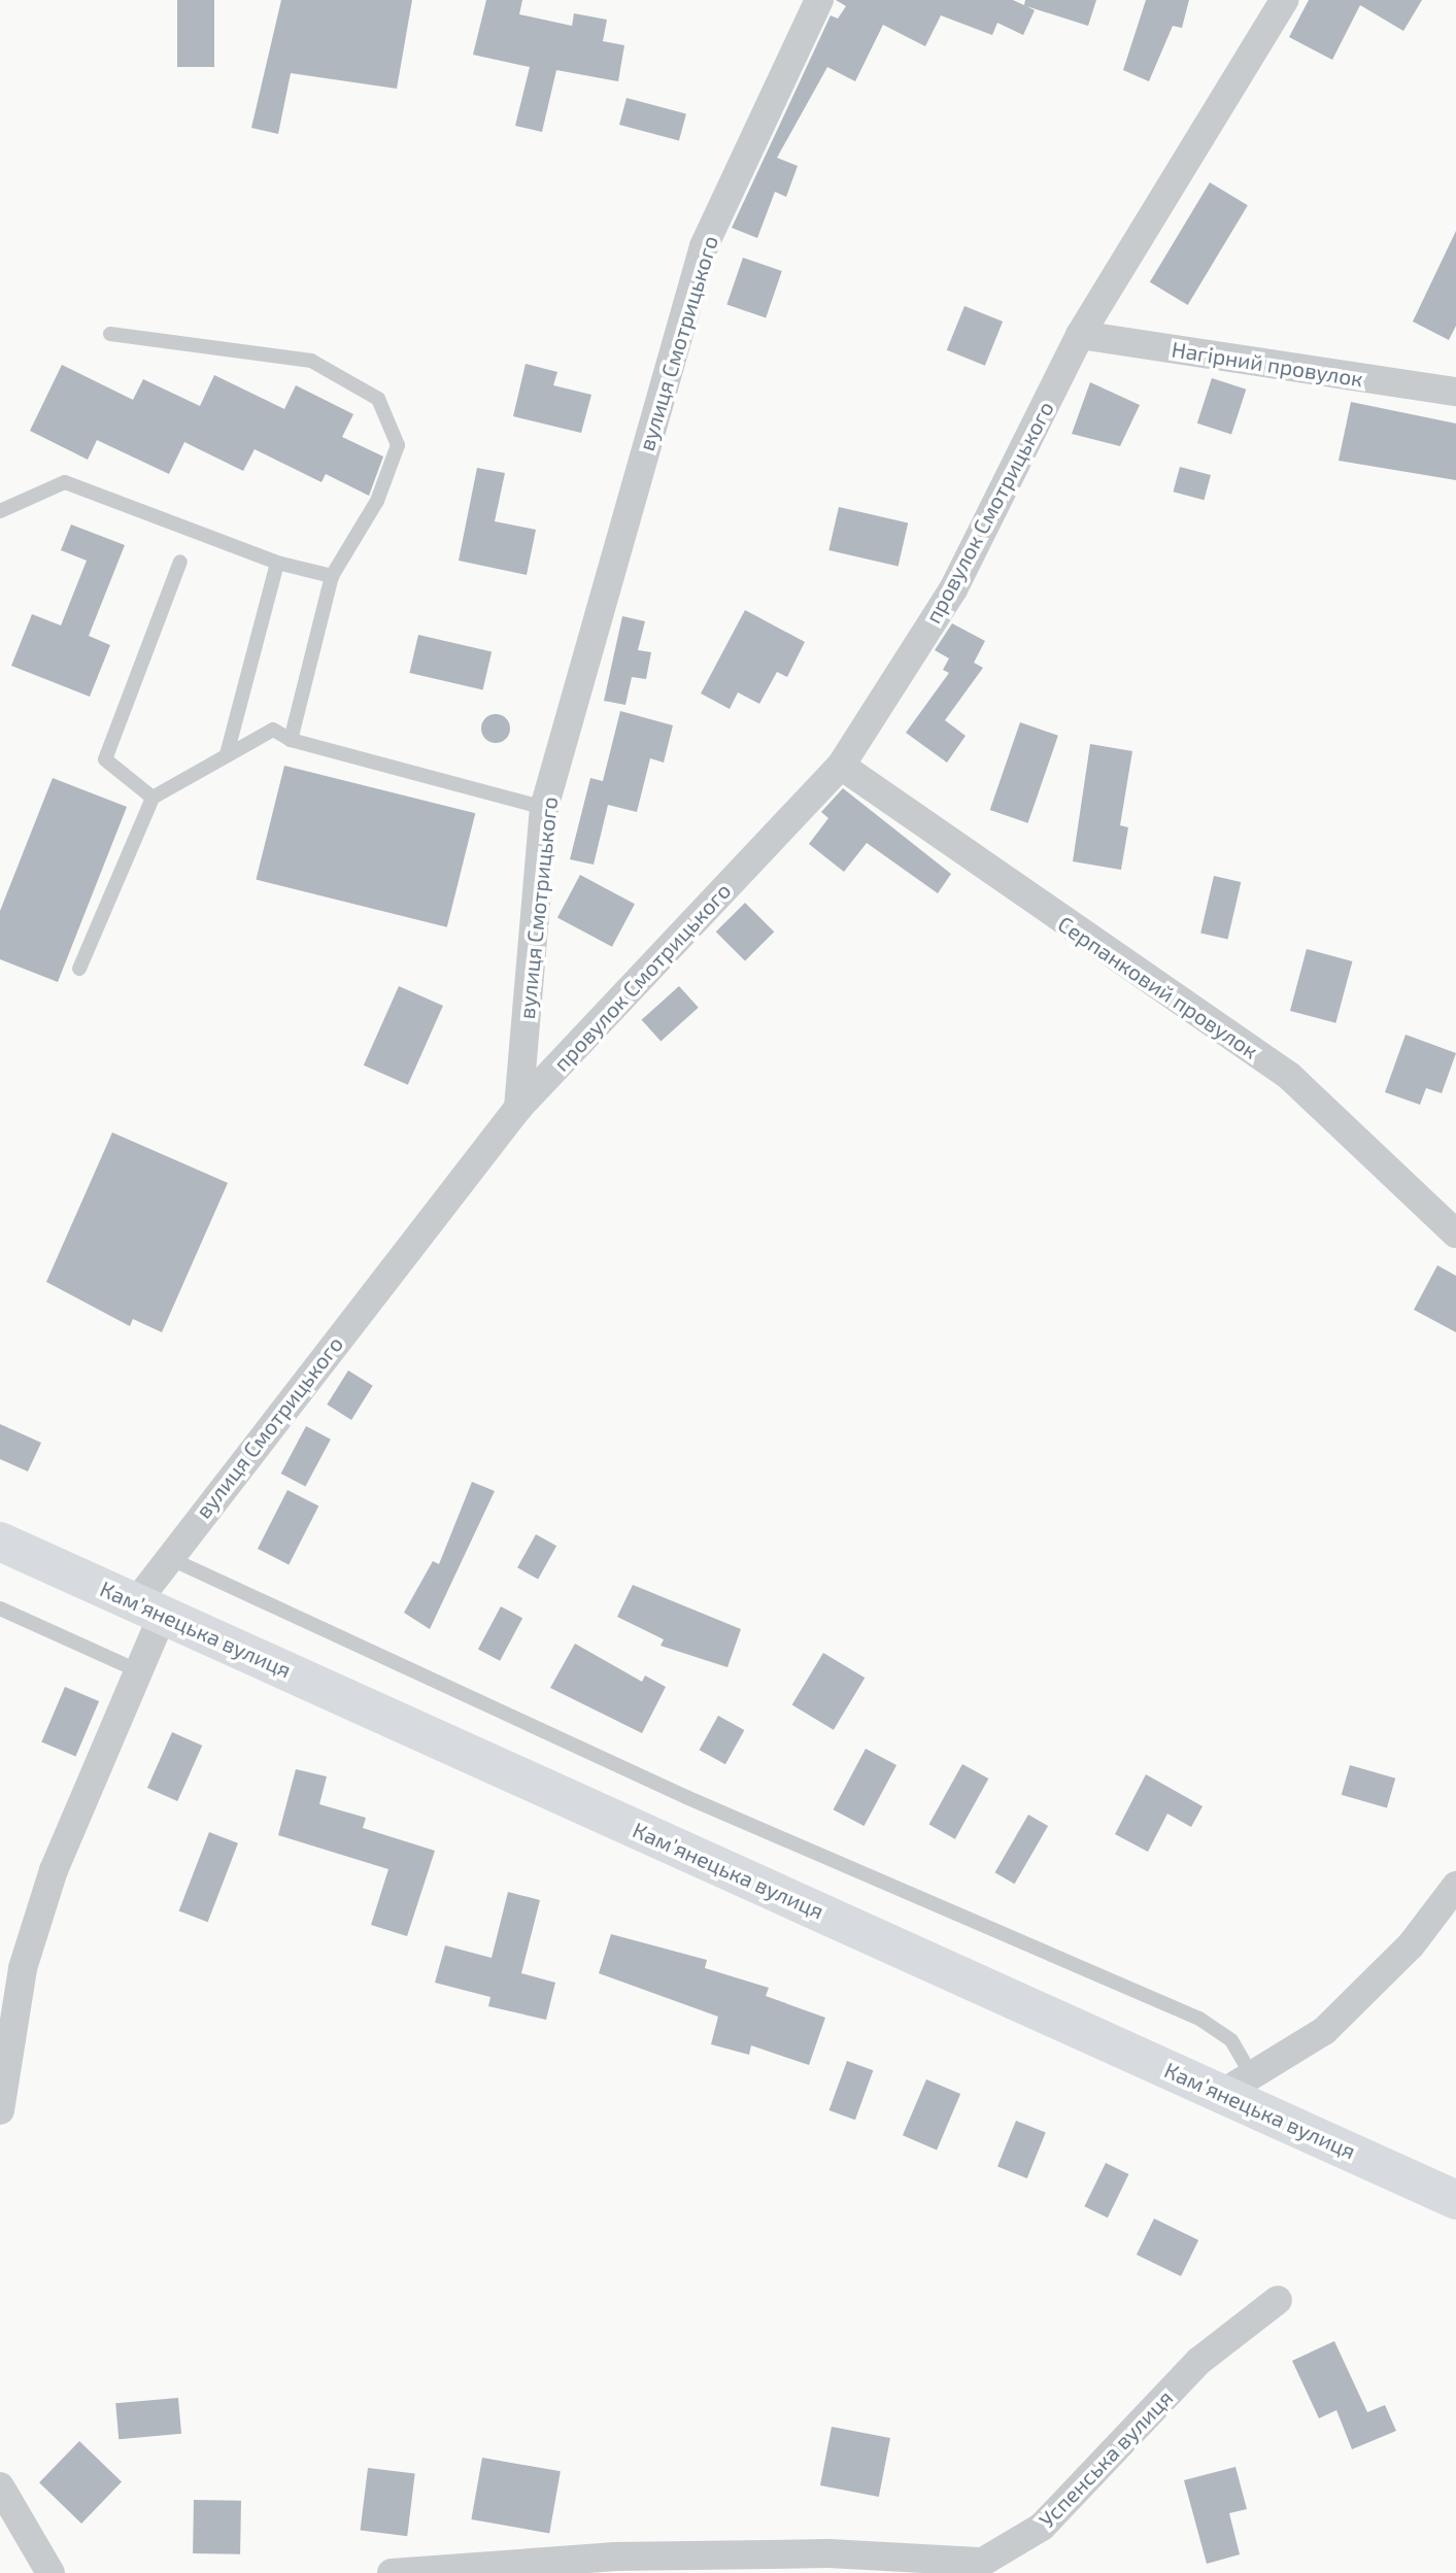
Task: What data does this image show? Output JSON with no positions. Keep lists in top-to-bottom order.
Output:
{
  "streets": {
    "main road": ["Камʼянецька вулиця"],
    "street": [
      "вулиця Смотрицького",
      "Нагірний провулок",
      "провулок Смотрицького",
      "Серпанковий провулок",
      "Успенська вулиця"
    ]
  },
  "crossings": [
    ["вулиця Смотрицького", "провулок Смотрицького"],
    ["вулиця Смотрицького", "Камʼянецька вулиця"],
    ["Нагірний провулок", "провулок Смотрицького"],
    ["провулок Смотрицького", "Серпанковий провулок"]
  ]
}
